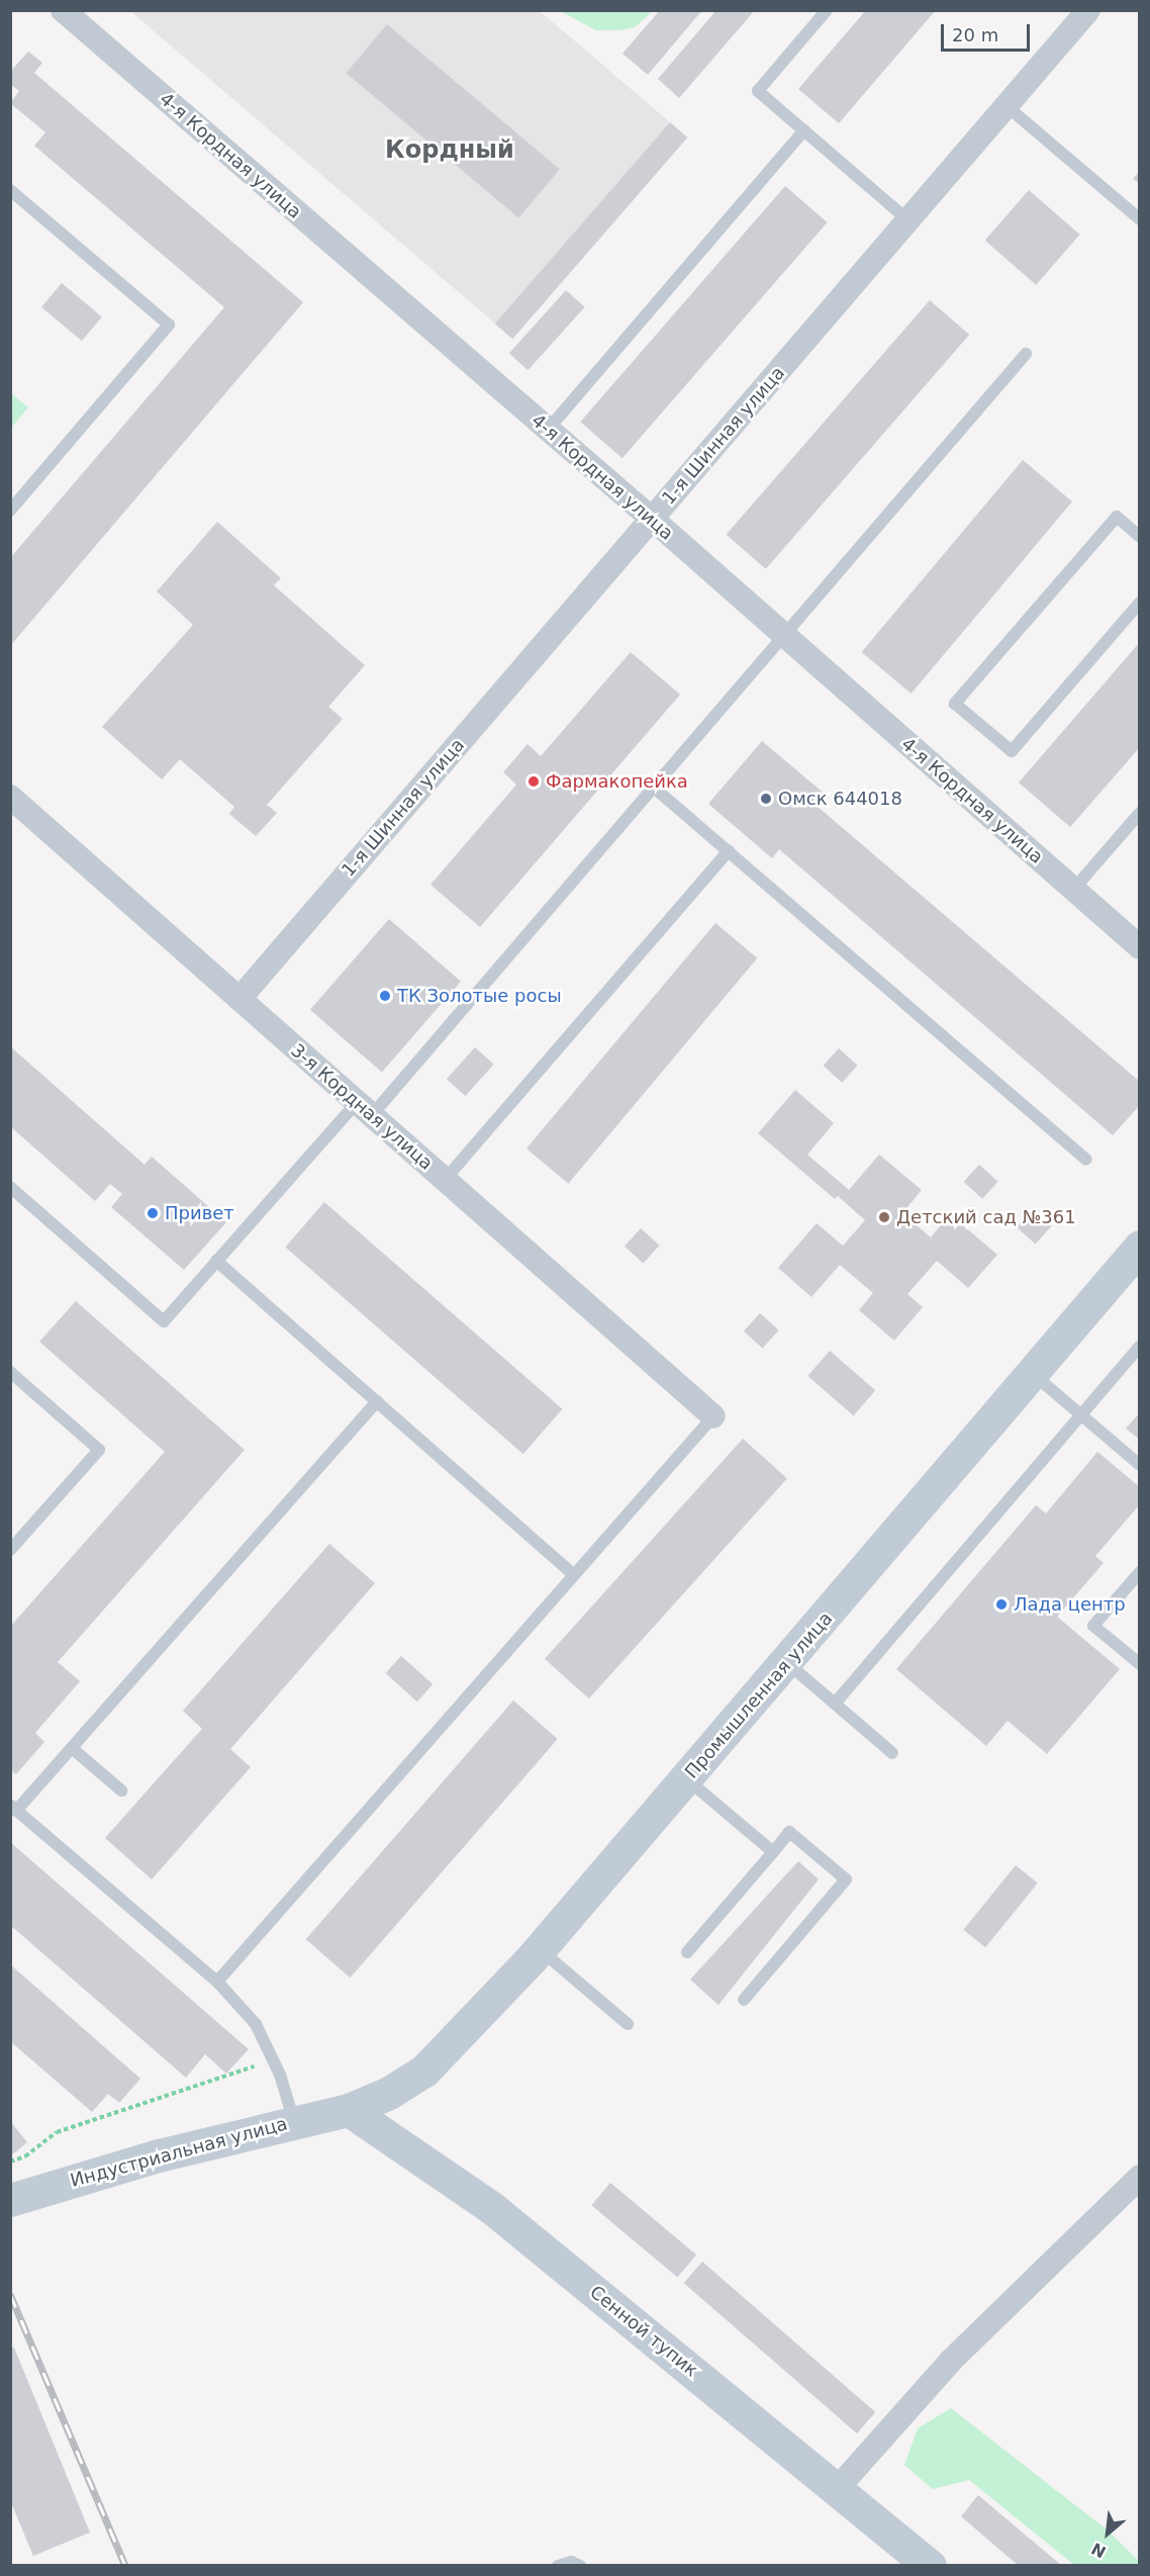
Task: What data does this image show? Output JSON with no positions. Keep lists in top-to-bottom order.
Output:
{
  "streets": {
    "main road": ["Промышленная улица", "Индустриальная улица", "Сенной тупик"],
    "street": ["4-я Кордная улица", "1-я Шинная улица", "3-я Кордная улица"]
  },
  "crossings": [
    ["4-я Кордная улица", "1-я Шинная улица"],
    ["1-я Шинная улица", "3-я Кордная улица"],
    ["Промышленная улица", "Индустриальная улица"],
    ["Промышленная улица", "Сенной тупик"],
    ["Индустриальная улица", "Сенной тупик"]
  ],
  "districts": ["Кордный"],
  "places": [
    "Фармакопейка",
    "Омск 644018",
    "ТК Золотые росы",
    "Привет",
    "Детский сад №361",
    "Лада центр"
  ],
  "scale_bar": "20 m",
  "north": "bottom left"
}
